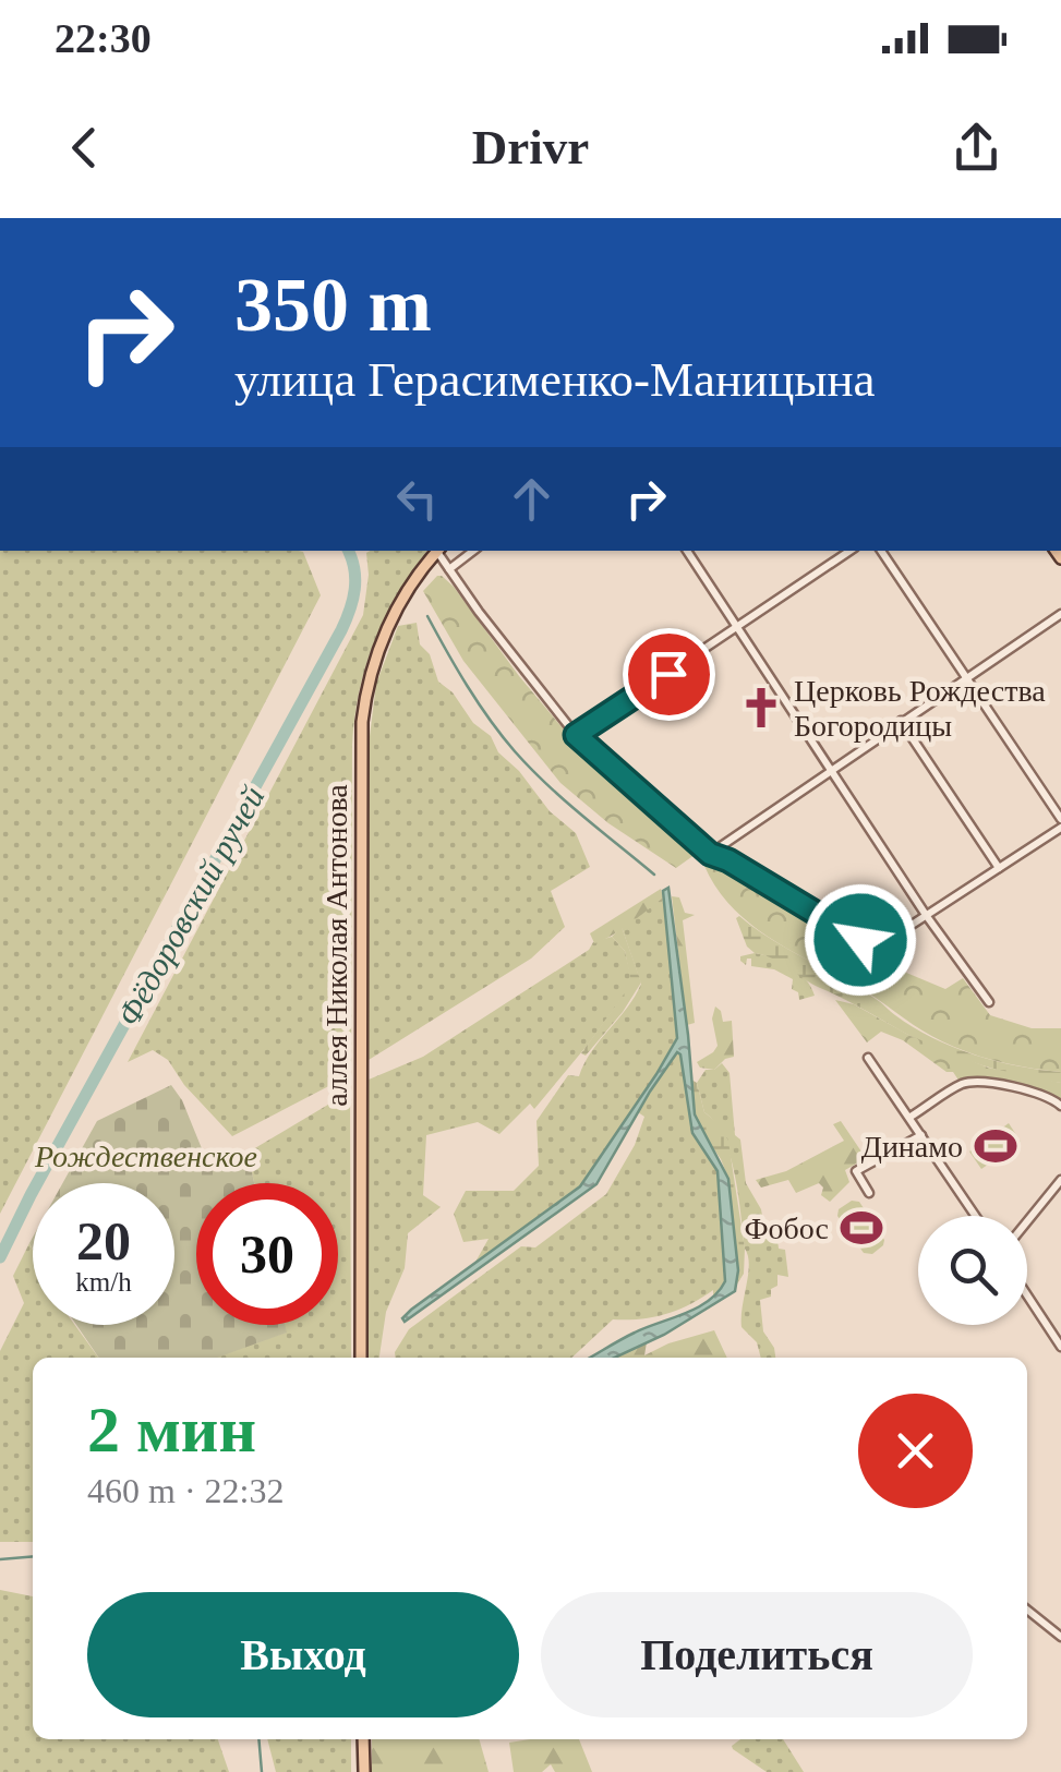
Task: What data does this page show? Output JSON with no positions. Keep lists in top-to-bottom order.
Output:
{
  "streets": {
    "main road": ["аллея Николая Антонова"]
  },
  "water": ["Фёдоровский ручей"],
  "parks": ["Рождественское"],
  "places": {
    "church": ["Церковь Рождества Богородицы"],
    "sports": ["Динамо", "Фобос"]
  },
  "page": {
    "status": "22:30",
    "header": "Drivr",
    "turn": ["350 m", "улица Герасименко-Маницына"],
    "speed": "20 km/h",
    "limit": "30",
    "heading": ["2 мин", "460 m · 22:32"],
    "buttons": ["Выход", "Поделиться"]
  }
}
